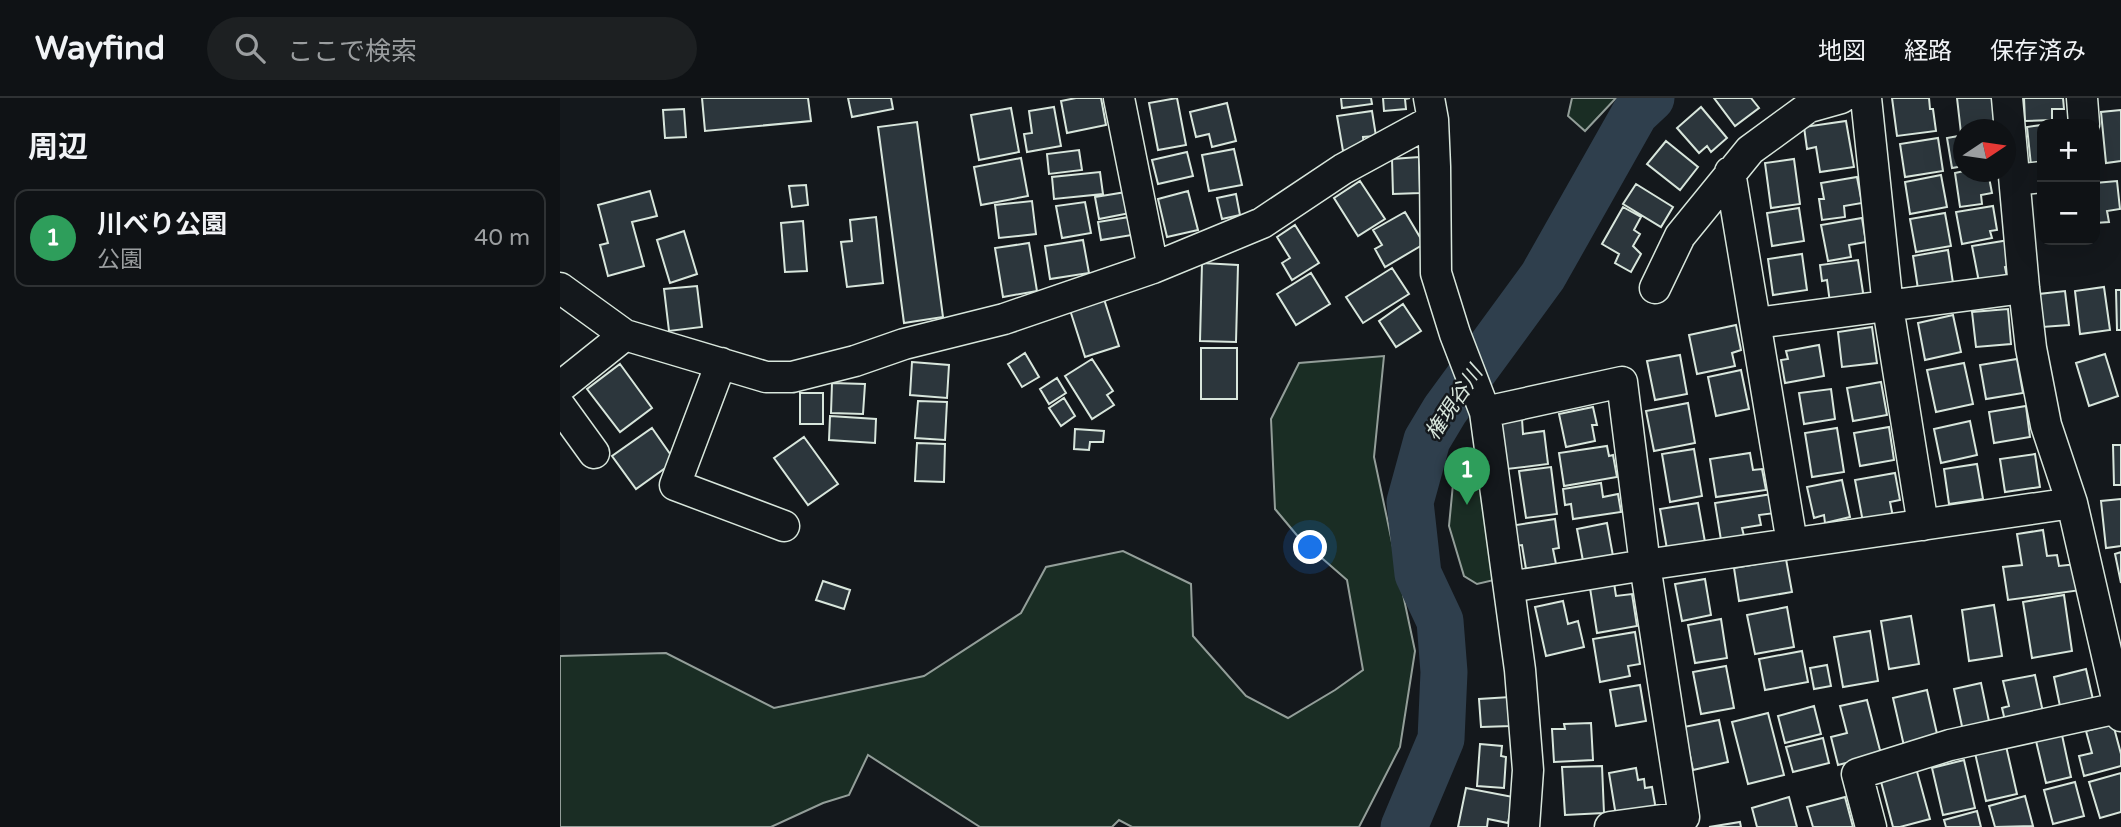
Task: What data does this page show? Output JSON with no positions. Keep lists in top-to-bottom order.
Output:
{
  "water": ["権現谷川"],
  "north": "right",
  "page": {
    "header": "Wayfind",
    "search": "ここで検索",
    "nav": ["地図", "経路", "保存済み"],
    "heading": "周辺",
    "map_buttons": ["+", "−"],
    "list": [
      {
        "mark": "1",
        "name": "川べり公園",
        "note": "公園",
        "value": "40 m"
      }
    ],
    "pins": "1"
  }
}
